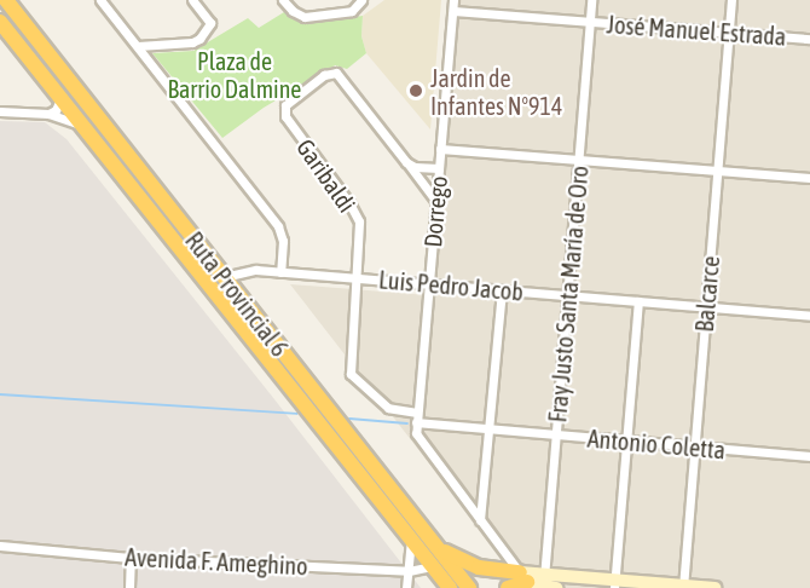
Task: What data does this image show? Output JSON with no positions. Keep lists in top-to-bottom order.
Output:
{
  "streets": {
    "highway": ["Ruta Provincial 6"],
    "street": [
      "José Manuel Estrada",
      "Garibaldi",
      "Dorrego",
      "Luis Pedro Jacob",
      "Fray Justo Santa María de Oro",
      "Balcarce",
      "Antonio Coletta",
      "Avenida F. Ameghino"
    ]
  },
  "crossings": [
    ["José Manuel Estrada", "Dorrego"],
    ["José Manuel Estrada", "Fray Justo Santa María de Oro"],
    ["José Manuel Estrada", "Balcarce"],
    ["Garibaldi", "Dorrego"],
    ["Garibaldi", "Luis Pedro Jacob"],
    ["Dorrego", "Luis Pedro Jacob"],
    ["Dorrego", "Antonio Coletta"],
    ["Luis Pedro Jacob", "Ruta Provincial 6"],
    ["Luis Pedro Jacob", "Fray Justo Santa María de Oro"],
    ["Luis Pedro Jacob", "Balcarce"],
    ["Ruta Provincial 6", "Avenida F. Ameghino"],
    ["Fray Justo Santa María de Oro", "Antonio Coletta"],
    ["Balcarce", "Antonio Coletta"]
  ],
  "parks": ["Plaza de Barrio Dalmine"],
  "places": ["Jardin de Infantes N°914"]
}
